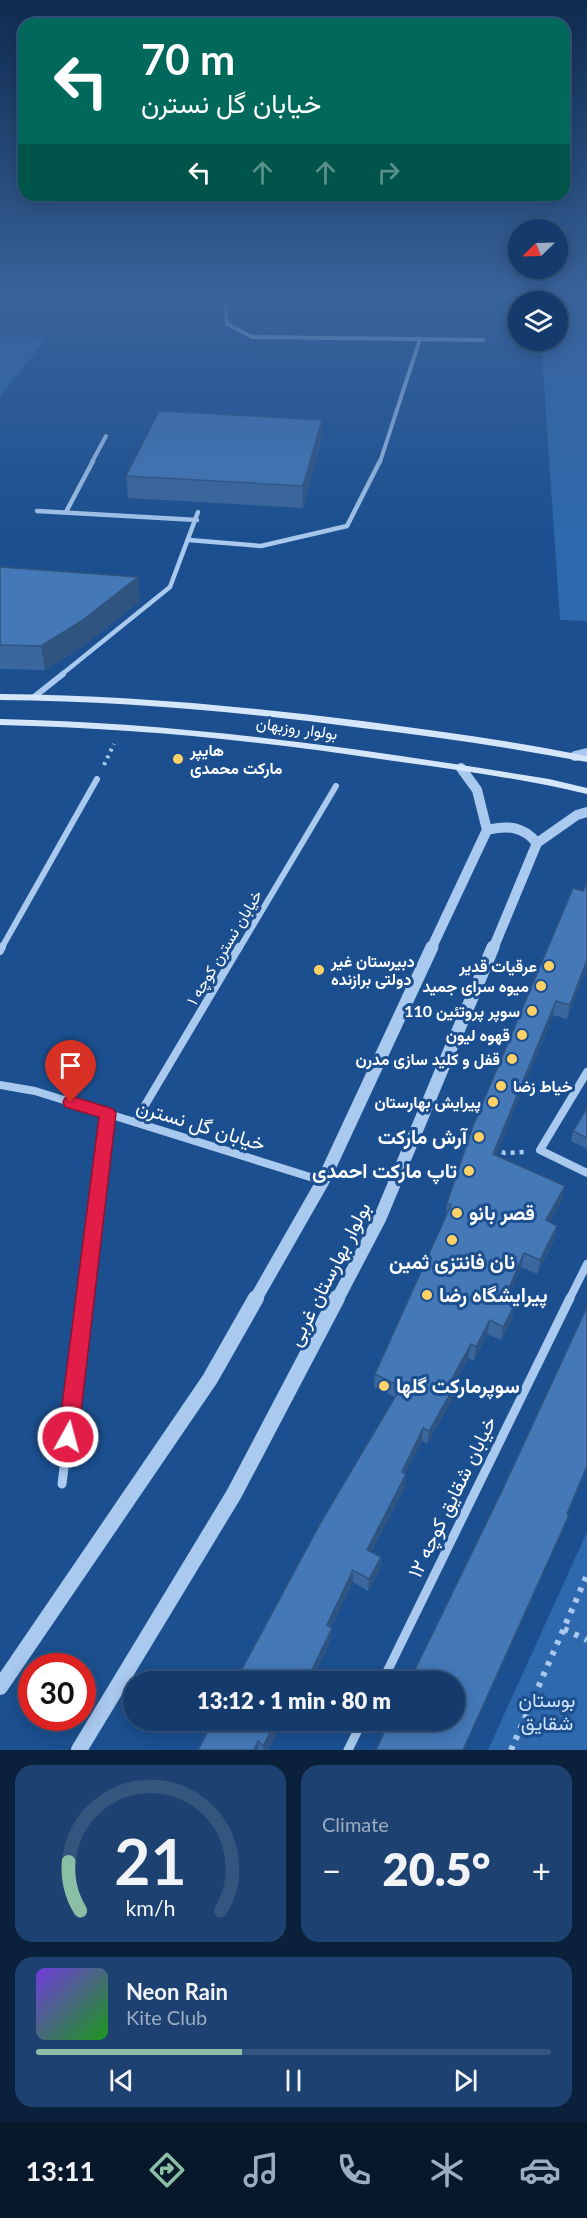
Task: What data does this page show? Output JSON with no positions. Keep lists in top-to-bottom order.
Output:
{
  "streets": {
    "main road": ["بولوار روزبهان"],
    "street": [
      "خیابان نسترن کوچه ۱",
      "خیابان گل نسترن",
      "بولوار بهارستان غربی",
      "خیابان شقایق کوچه ۱۲"
    ]
  },
  "crossings": [
    ["خیابان نسترن کوچه ۱", "خیابان گل نسترن"]
  ],
  "parks": ["بوستان شقایق"],
  "places": [
    "هایپر مارکت محمدی",
    "عرقیات قدیر",
    "دبیرستان غیر دولتی برازنده",
    "میوه سرای جمید",
    "سوپر پروتئین 110",
    "قهوه لیون",
    "قفل و کلید سازی مدرن",
    "خیاط زضا",
    "پیرایش بهارستان",
    "آرش مارکت",
    "تاپ مارکت احمدی",
    "قصر بانو",
    "نان فانتزی ثمین",
    "پیرایشگاه رضا",
    "سوپرمارکت گلها"
  ],
  "north": "bottom left",
  "page": {
    "turn": ["70 m", "خیابان گل نسترن"],
    "limit": "30",
    "trip": "13:12 · 1 min · 80 m",
    "tile": "Climate",
    "heat": ["−", "20.5°", "+"],
    "song": ["Neon Rain", "Kite Club"],
    "tabs": "13:11",
    "gauge": ["21", "km/h"]
  }
}
